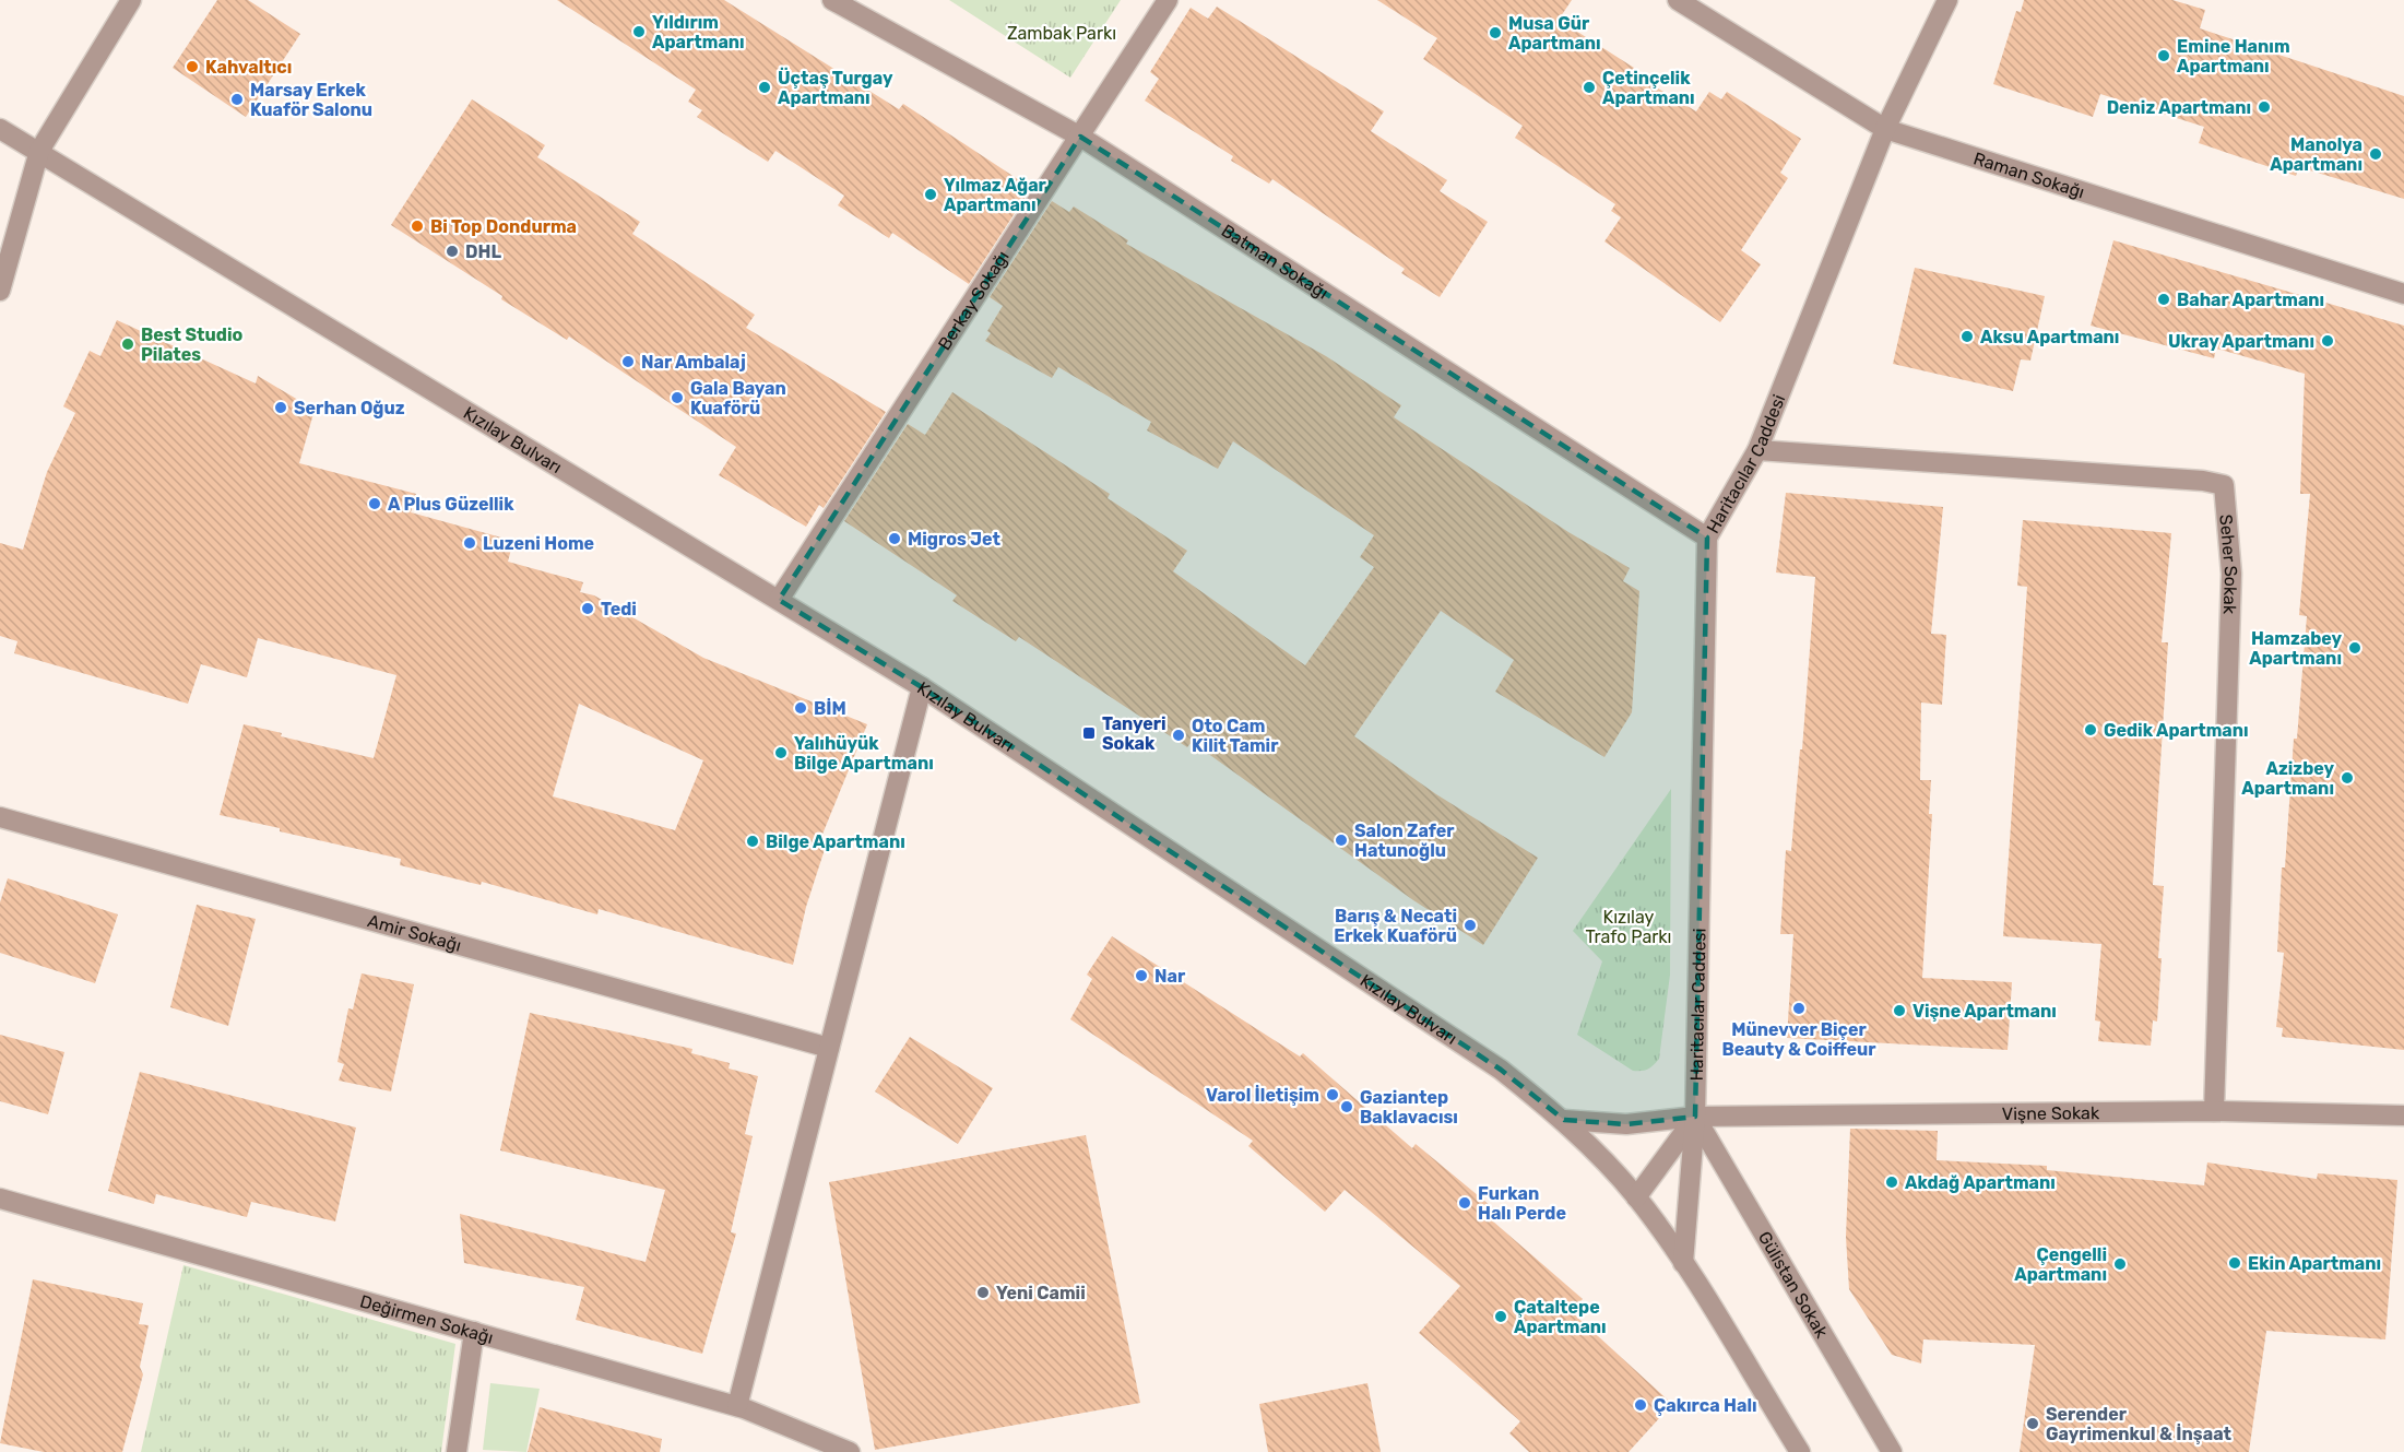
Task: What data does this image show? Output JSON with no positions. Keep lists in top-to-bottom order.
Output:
{
  "streets": {
    "street": [
      "Raman Sokağı",
      "Batman Sokağı",
      "Berkay Sokağı",
      "Kızılay Bulvarı",
      "Haritacılar Caddesi",
      "Seher Sokak",
      "Amir Sokağı",
      "Vişne Sokak",
      "Gülistan Sokak",
      "Değirmen Sokağı"
    ]
  },
  "crossings": [
    ["Raman Sokağı", "Haritacılar Caddesi"],
    ["Batman Sokağı", "Berkay Sokağı"],
    ["Batman Sokağı", "Haritacılar Caddesi"],
    ["Berkay Sokağı", "Kızılay Bulvarı"],
    ["Kızılay Bulvarı", "Haritacılar Caddesi"],
    ["Kızılay Bulvarı", "Vişne Sokak"],
    ["Haritacılar Caddesi", "Seher Sokak"],
    ["Haritacılar Caddesi", "Vişne Sokak"],
    ["Haritacılar Caddesi", "Gülistan Sokak"],
    ["Seher Sokak", "Vişne Sokak"],
    ["Vişne Sokak", "Gülistan Sokak"]
  ],
  "parks": ["Zambak Parkı", "Kızılay Trafo Parkı"],
  "places": {
    "other": [
      "Yıldırım Apartmanı",
      "Musa Gür Apartmanı",
      "Emine Hanım Apartmanı",
      "Kahvaltıcı",
      "Üçtaş Turgay Apartmanı",
      "Çetinçelik Apartmanı",
      "Marsay Erkek Kuaför Salonu",
      "Deniz Apartmanı",
      "Manolya Apartmanı",
      "Yılmaz Ağar Apartmanı",
      "Bi Top Dondurma",
      "DHL",
      "Bahar Apartmanı",
      "Aksu Apartmanı",
      "Ukray Apartmanı",
      "Best Studio Pilates",
      "Nar Ambalaj",
      "Gala Bayan Kuaförü",
      "Serhan Oğuz",
      "A Plus Güzellik",
      "Migros Jet",
      "Luzeni Home",
      "Tedi",
      "Hamzabey Apartmanı",
      "BİM",
      "Gedik Apartmanı",
      "Oto Cam Kilit Tamir",
      "Yalıhüyük Bilge Apartmanı",
      "Azizbey Apartmanı",
      "Salon Zafer Hatunoğlu",
      "Bilge Apartmanı",
      "Barış & Necati Erkek Kuaförü",
      "Nar",
      "Münevver Biçer Beauty & Coiffeur",
      "Vişne Apartmanı",
      "Varol İletişim",
      "Gaziantep Baklavacısı",
      "Akdağ Apartmanı",
      "Furkan Halı Perde",
      "Ekin Apartmanı",
      "Çengelli Apartmanı",
      "Yeni Camii",
      "Çataltepe Apartmanı",
      "Çakırca Halı",
      "Serender Gayrimenkul & İnşaat"
    ],
    "transit": ["Tanyeri Sokak"]
  }
}
